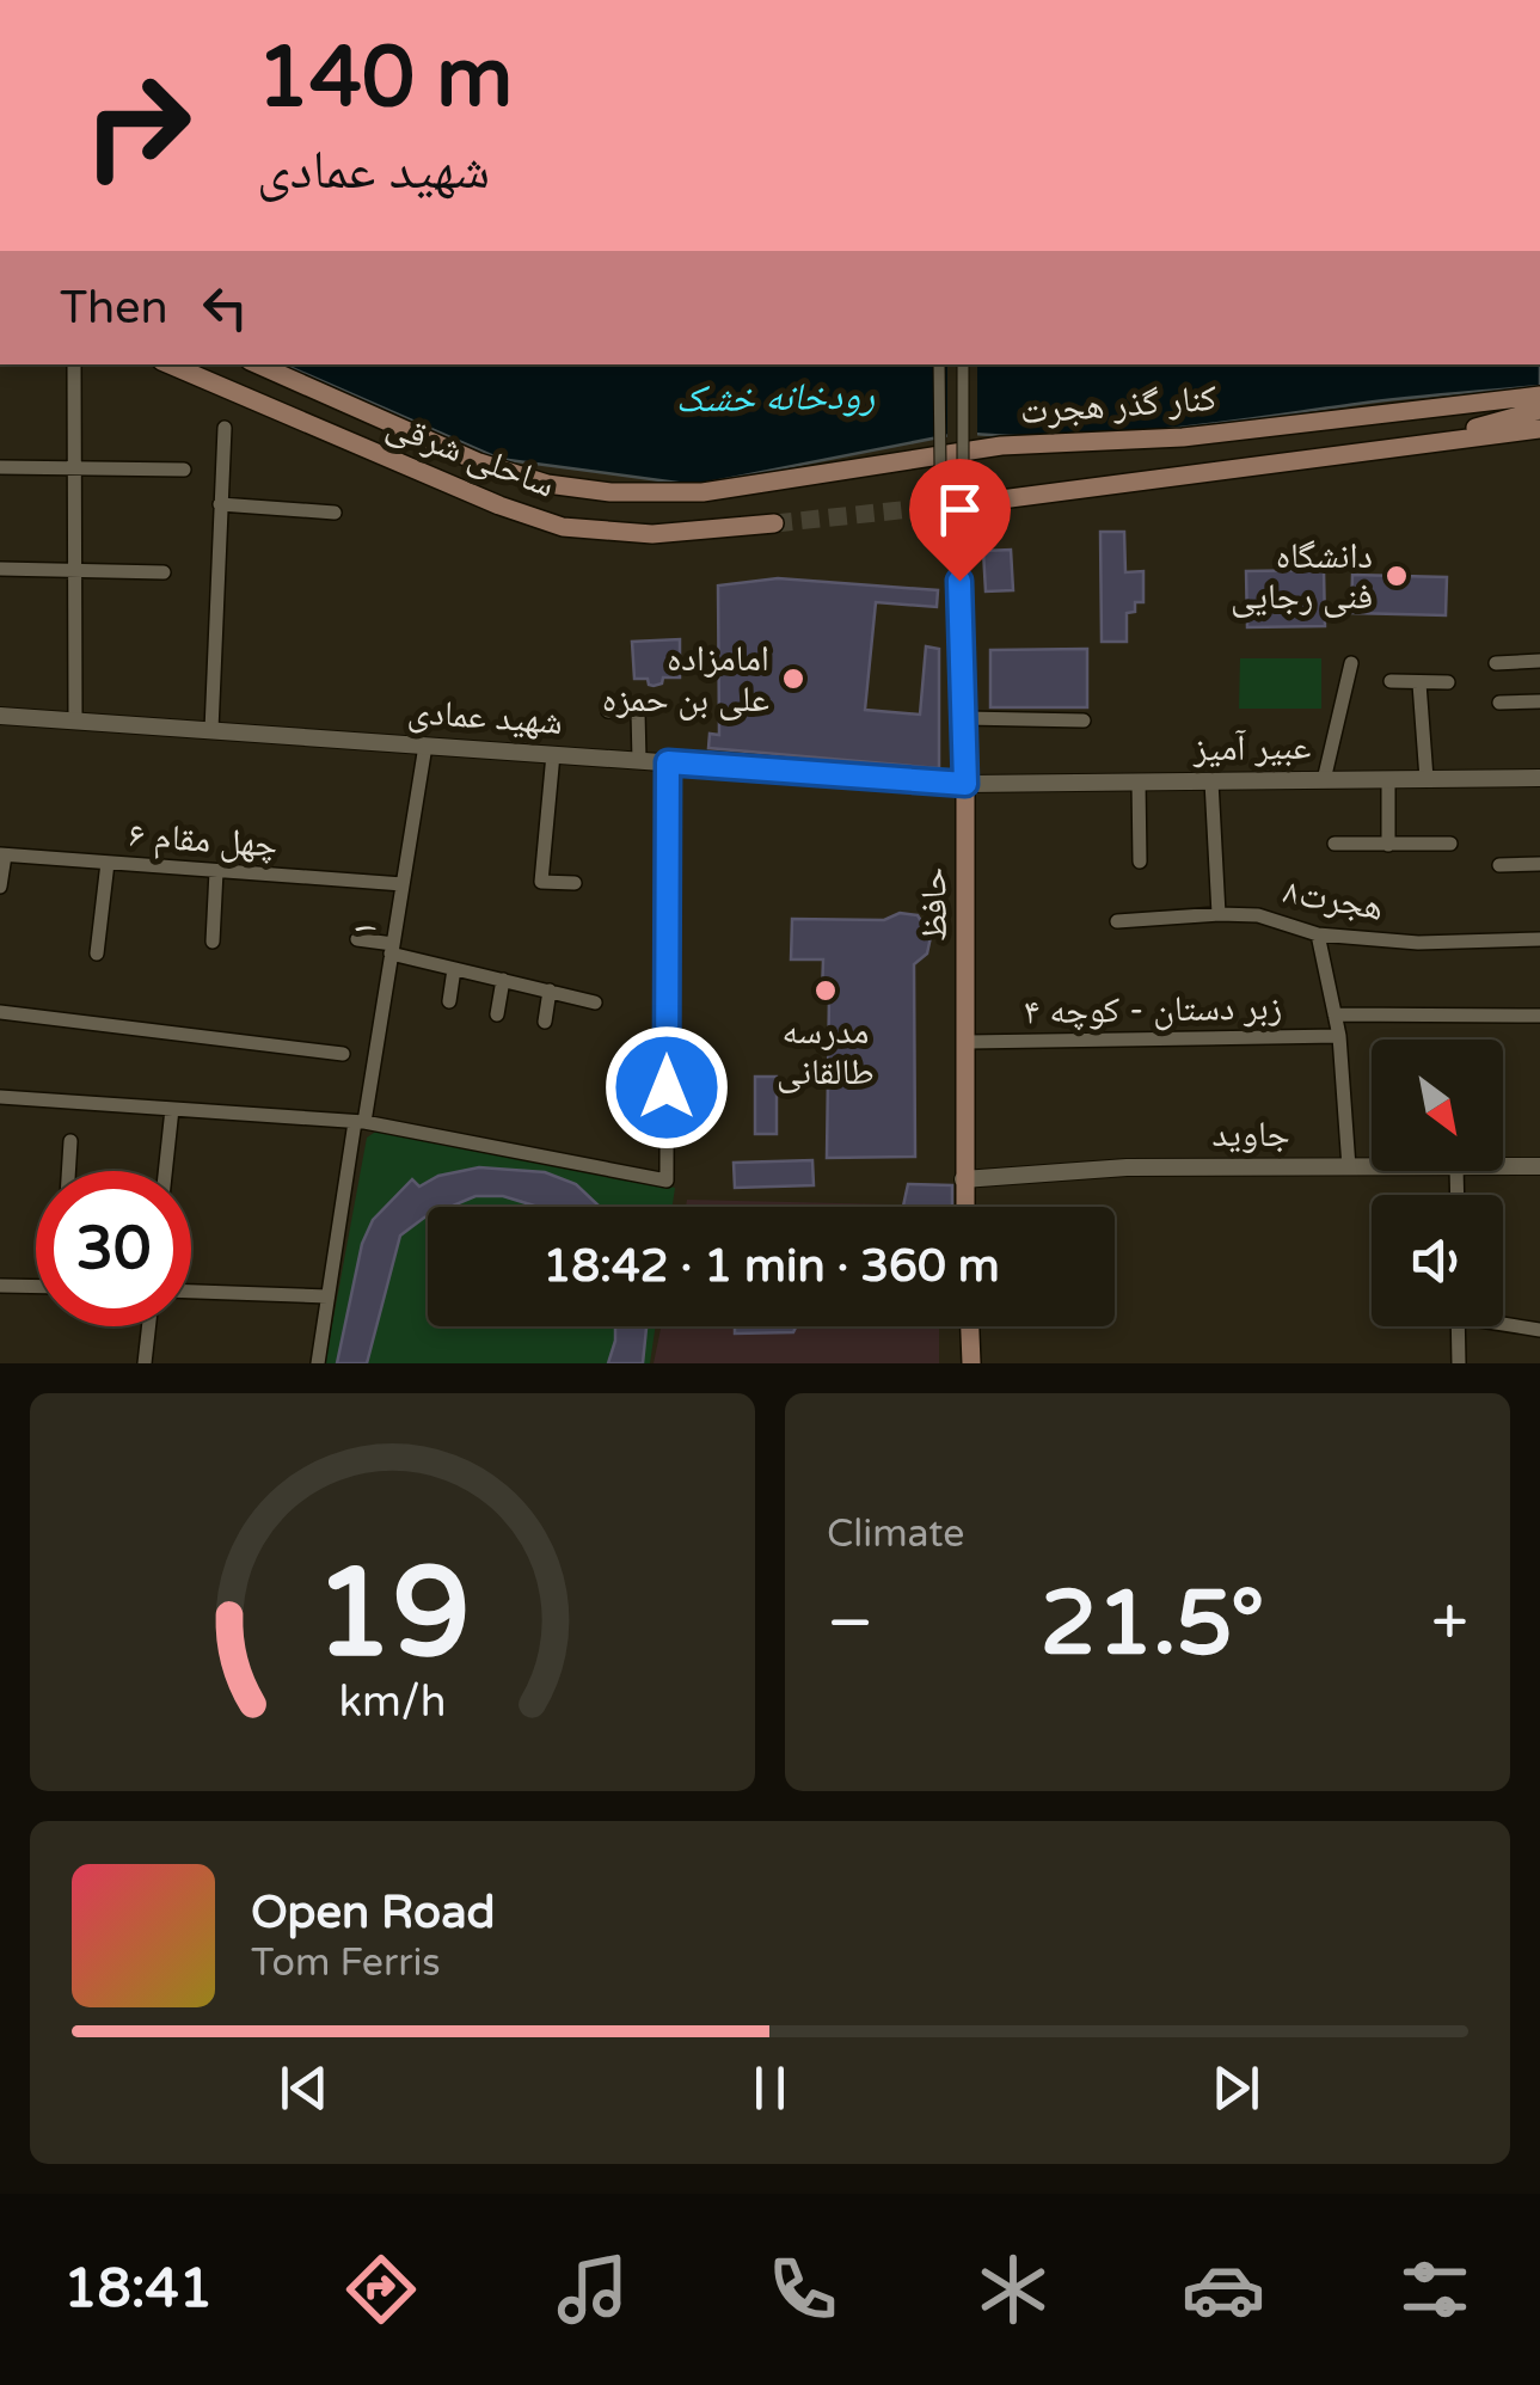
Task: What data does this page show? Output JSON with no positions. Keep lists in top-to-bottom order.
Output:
{
  "streets": {
    "main road": ["کنار گذر هجرت", "ساحلی شرقی", "حافظ"],
    "street": [
      "شهید عمادی",
      "عبیر آمیز",
      "چهل مقام ۶",
      "هجرت۸",
      "۱",
      "زبر دستان - کوچه ۴",
      "جاوید"
    ]
  },
  "crossings": [
    ["شهید عمادی", "عبیر آمیز"],
    ["شهید عمادی", "حافظ"],
    ["شهید عمادی", "۱"],
    ["عبیر آمیز", "حافظ"],
    ["چهل مقام ۶", "۱"],
    ["حافظ", "زبر دستان - کوچه ۴"],
    ["حافظ", "جاوید"]
  ],
  "water": ["رودخانه خشک"],
  "places": ["دانشگاه فنی رجایی", "امامزاده علی بن حمزه", "مدرسه طالقانی"],
  "north": "bottom right",
  "page": {
    "turn": ["140 m", "شهید عمادی"],
    "then": "Then",
    "limit": "30",
    "trip": "18:42 · 1 min · 360 m",
    "tile": "Climate",
    "heat": ["−", "21.5°", "+"],
    "song": ["Open Road", "Tom Ferris"],
    "tabs": "18:41",
    "gauge": ["19", "km/h"]
  }
}
